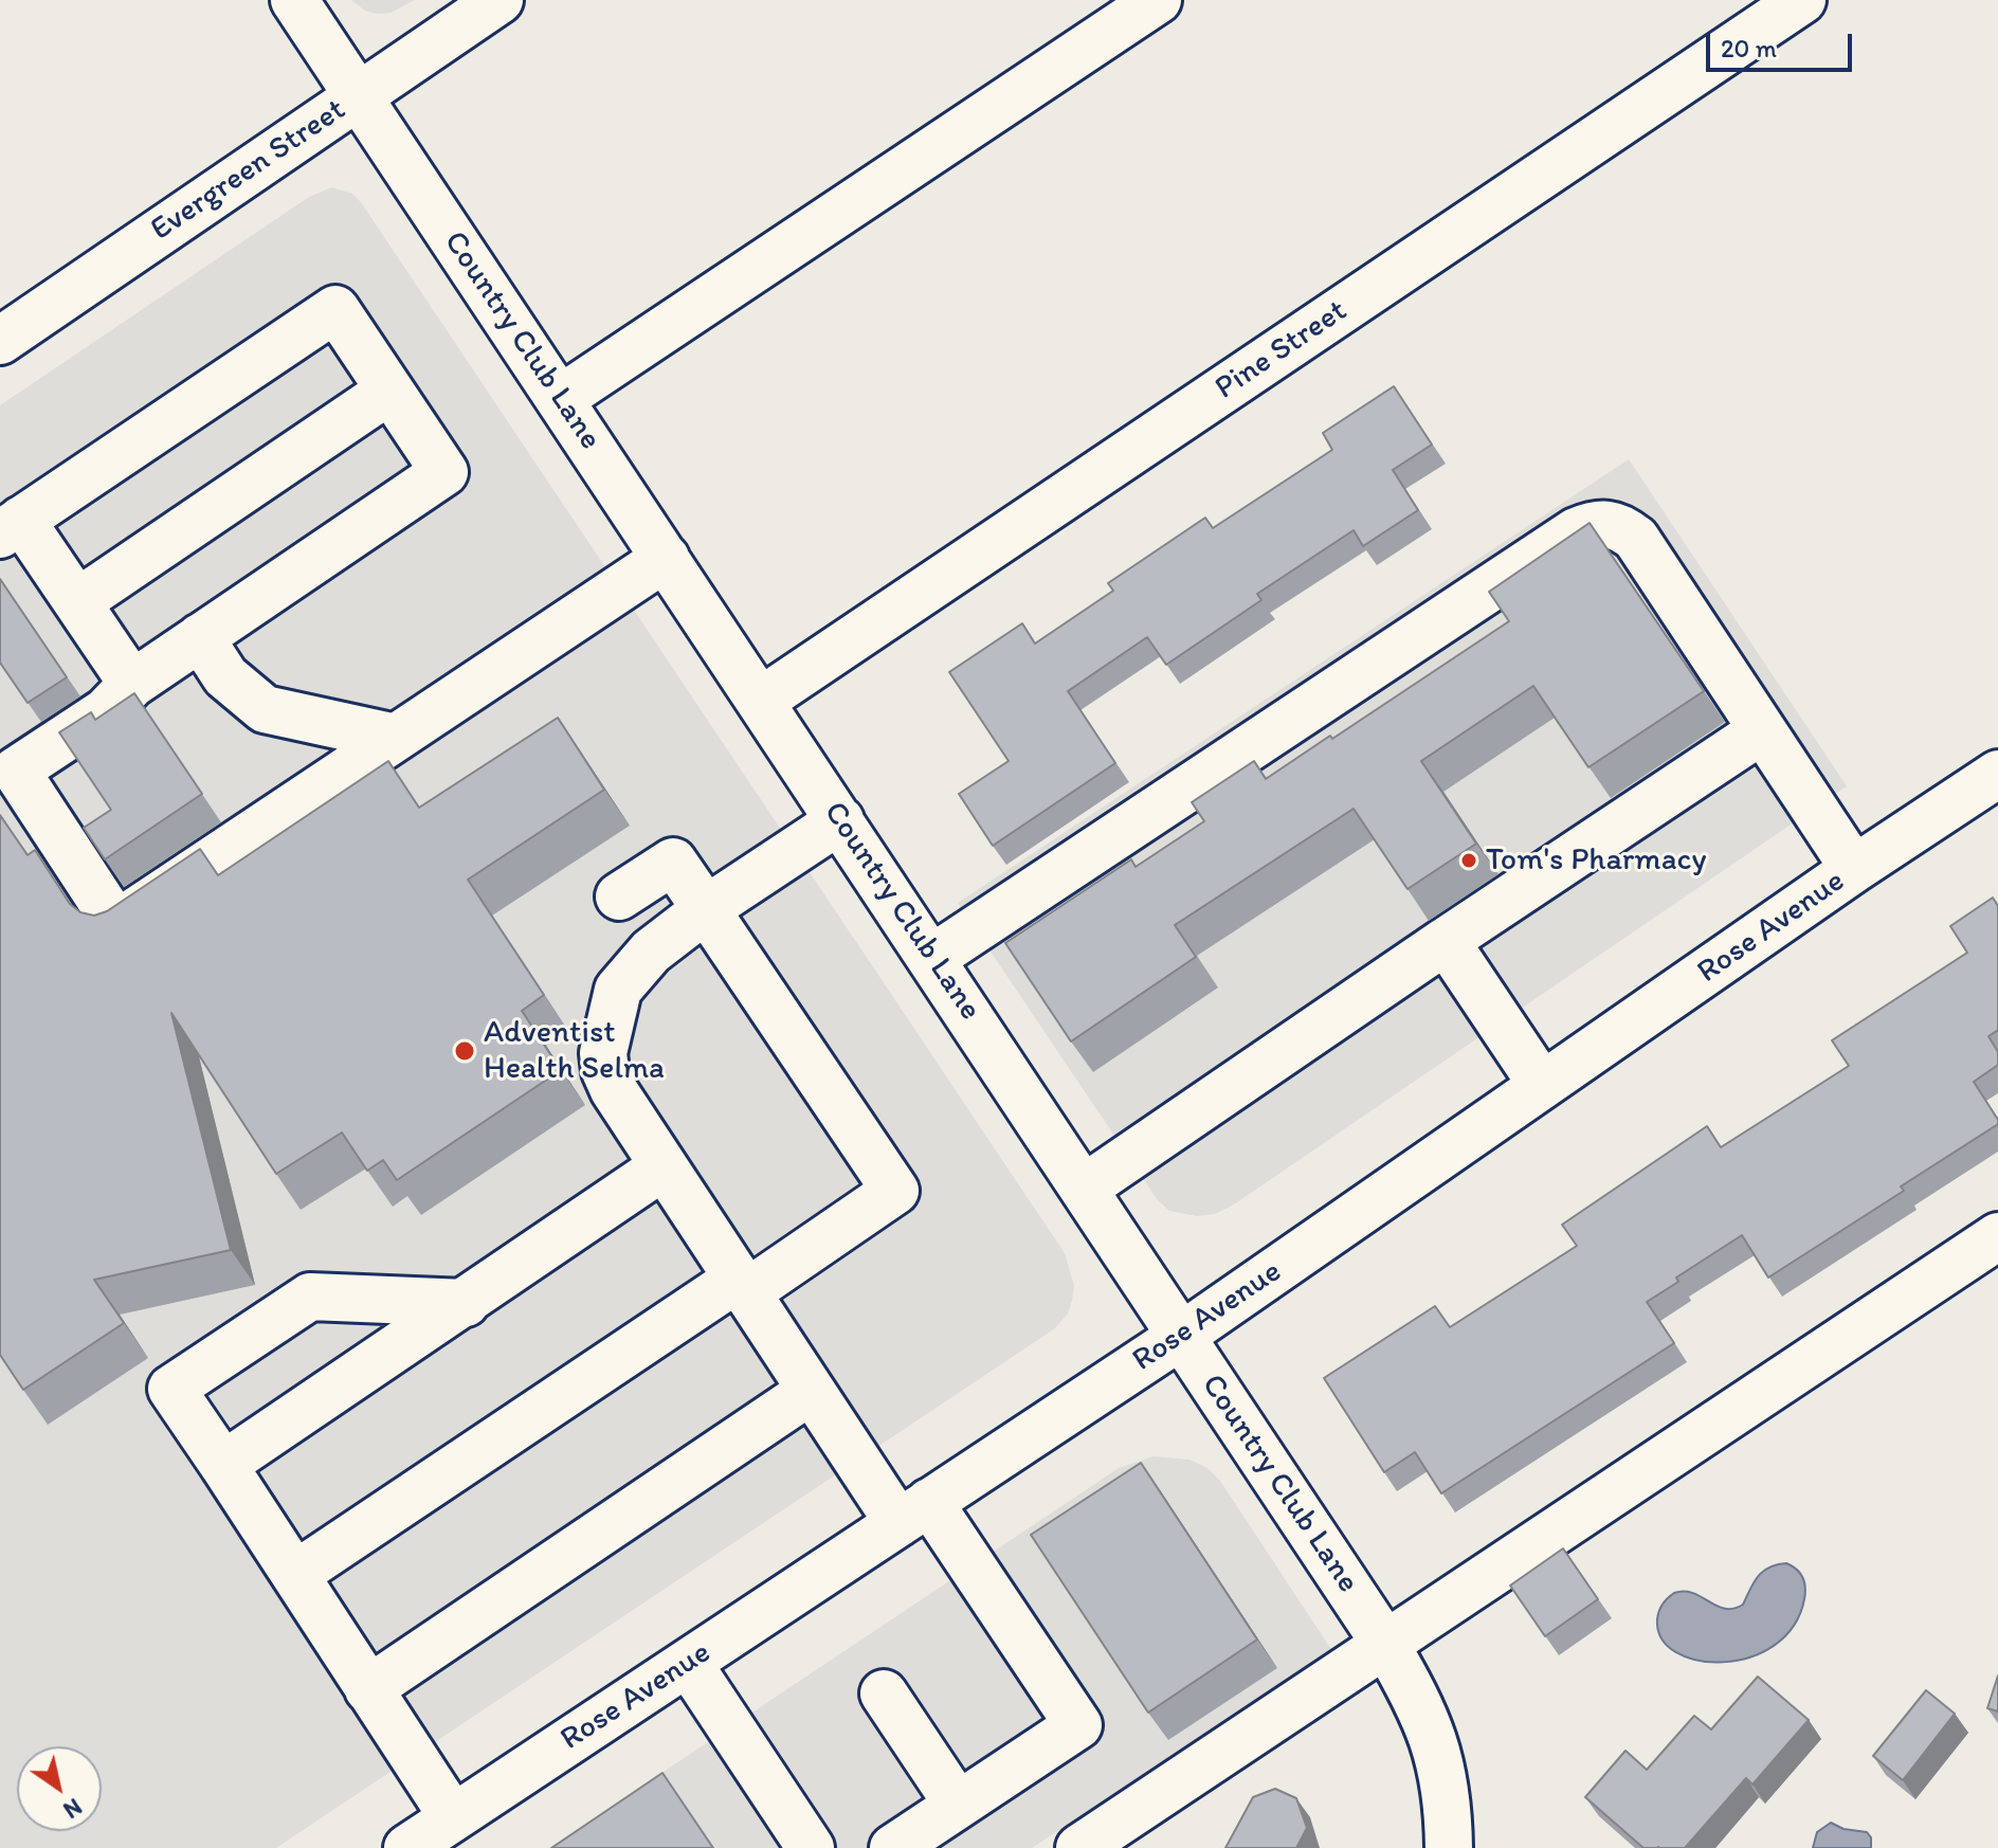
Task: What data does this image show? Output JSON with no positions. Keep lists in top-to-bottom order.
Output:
{
  "streets": {
    "street": [
      "Evergreen Street",
      "Country Club Lane",
      "Pine Street",
      "Rose Avenue"
    ]
  },
  "crossings": [
    ["Evergreen Street", "Country Club Lane"],
    ["Country Club Lane", "Pine Street"],
    ["Country Club Lane", "Rose Avenue"]
  ],
  "places": ["Tom's Pharmacy", "Adventist Health Selma"],
  "scale_bar": "20 m",
  "north": "bottom right"
}
